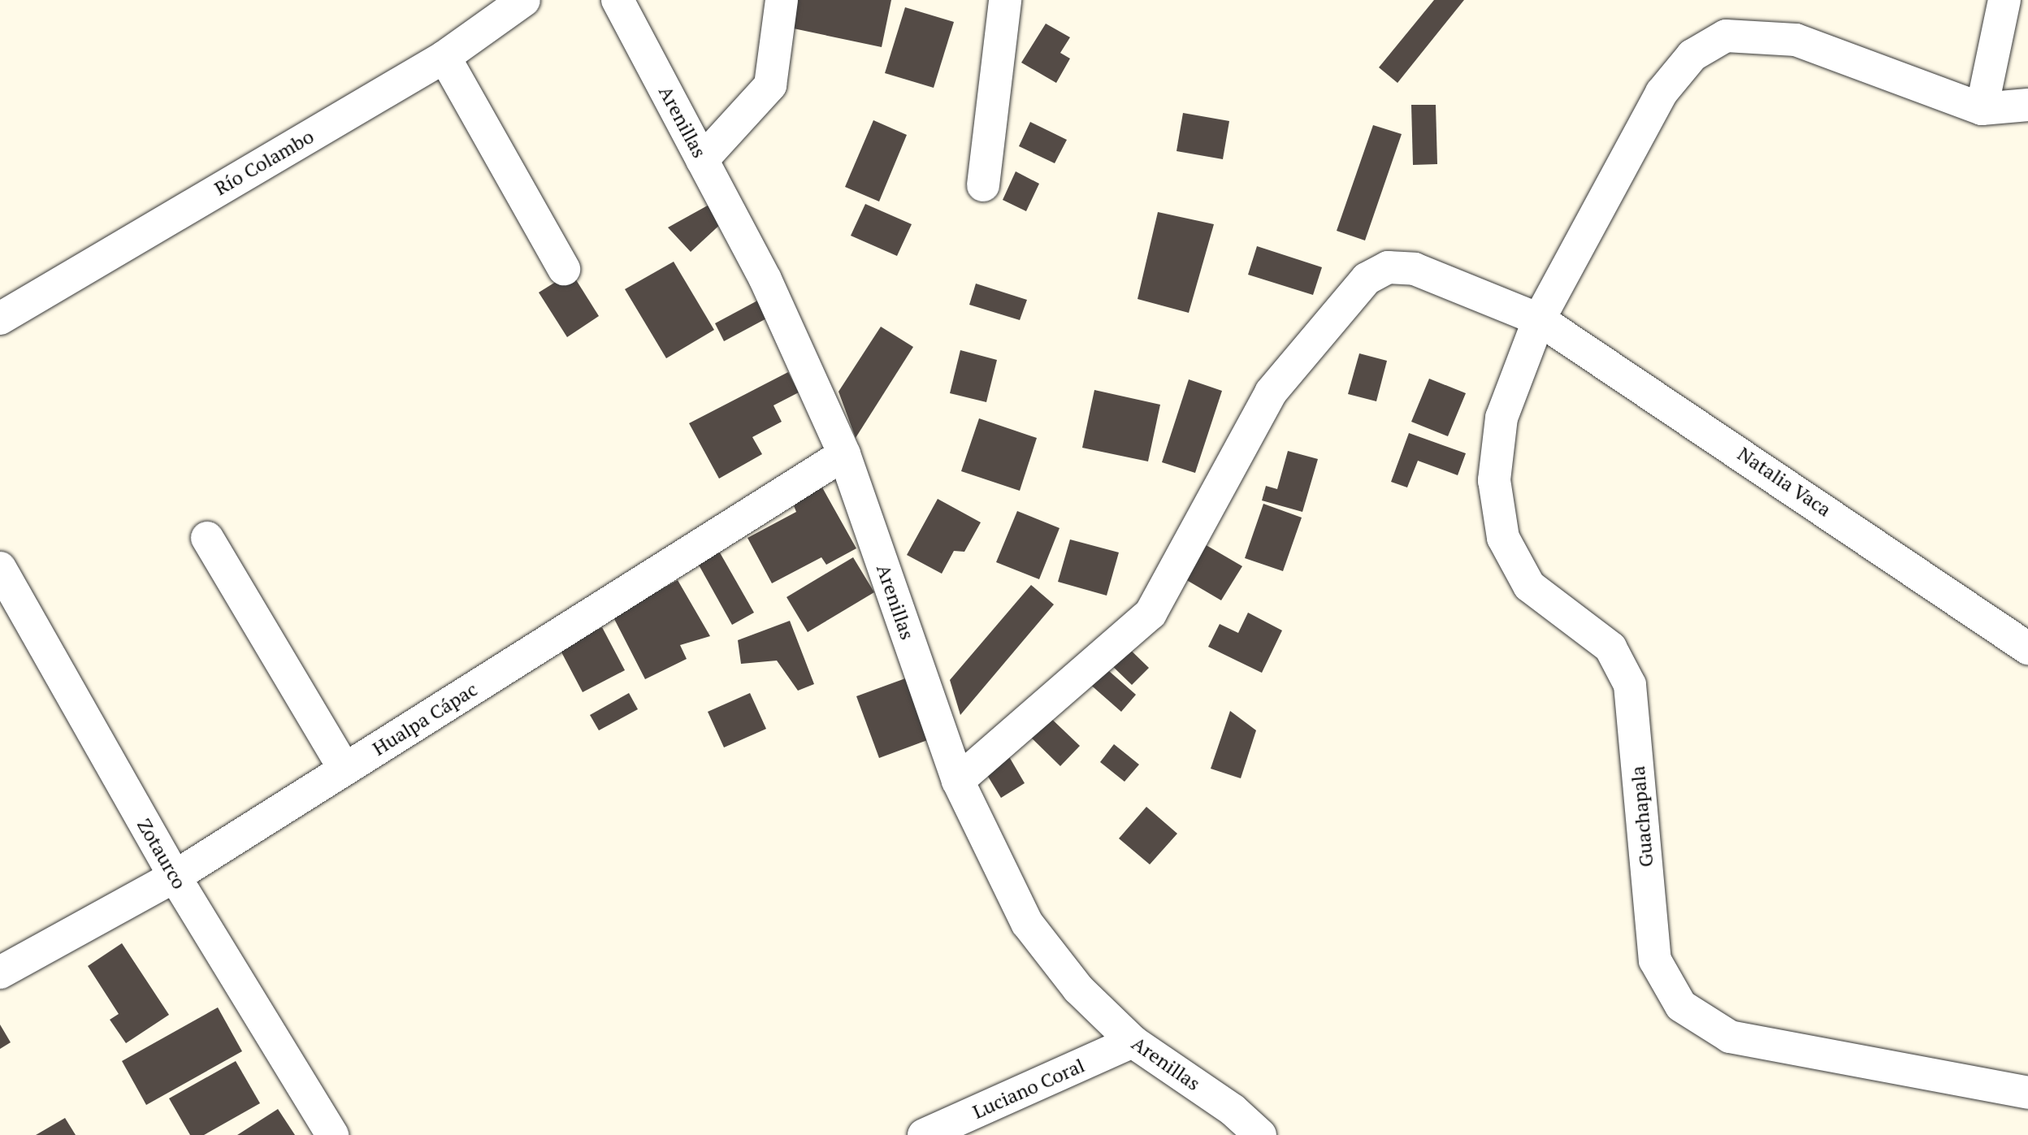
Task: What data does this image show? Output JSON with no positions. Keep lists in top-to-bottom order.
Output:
{
  "streets": {
    "street": [
      "Arenillas",
      "Río Colambo",
      "Natalia Vaca",
      "Hualpa Cápac",
      "Guachapala",
      "Zotaurco",
      "Luciano Coral"
    ]
  },
  "crossings": [
    ["Arenillas", "Natalia Vaca"],
    ["Arenillas", "Hualpa Cápac"],
    ["Arenillas", "Luciano Coral"],
    ["Natalia Vaca", "Guachapala"],
    ["Hualpa Cápac", "Zotaurco"]
  ]
}
